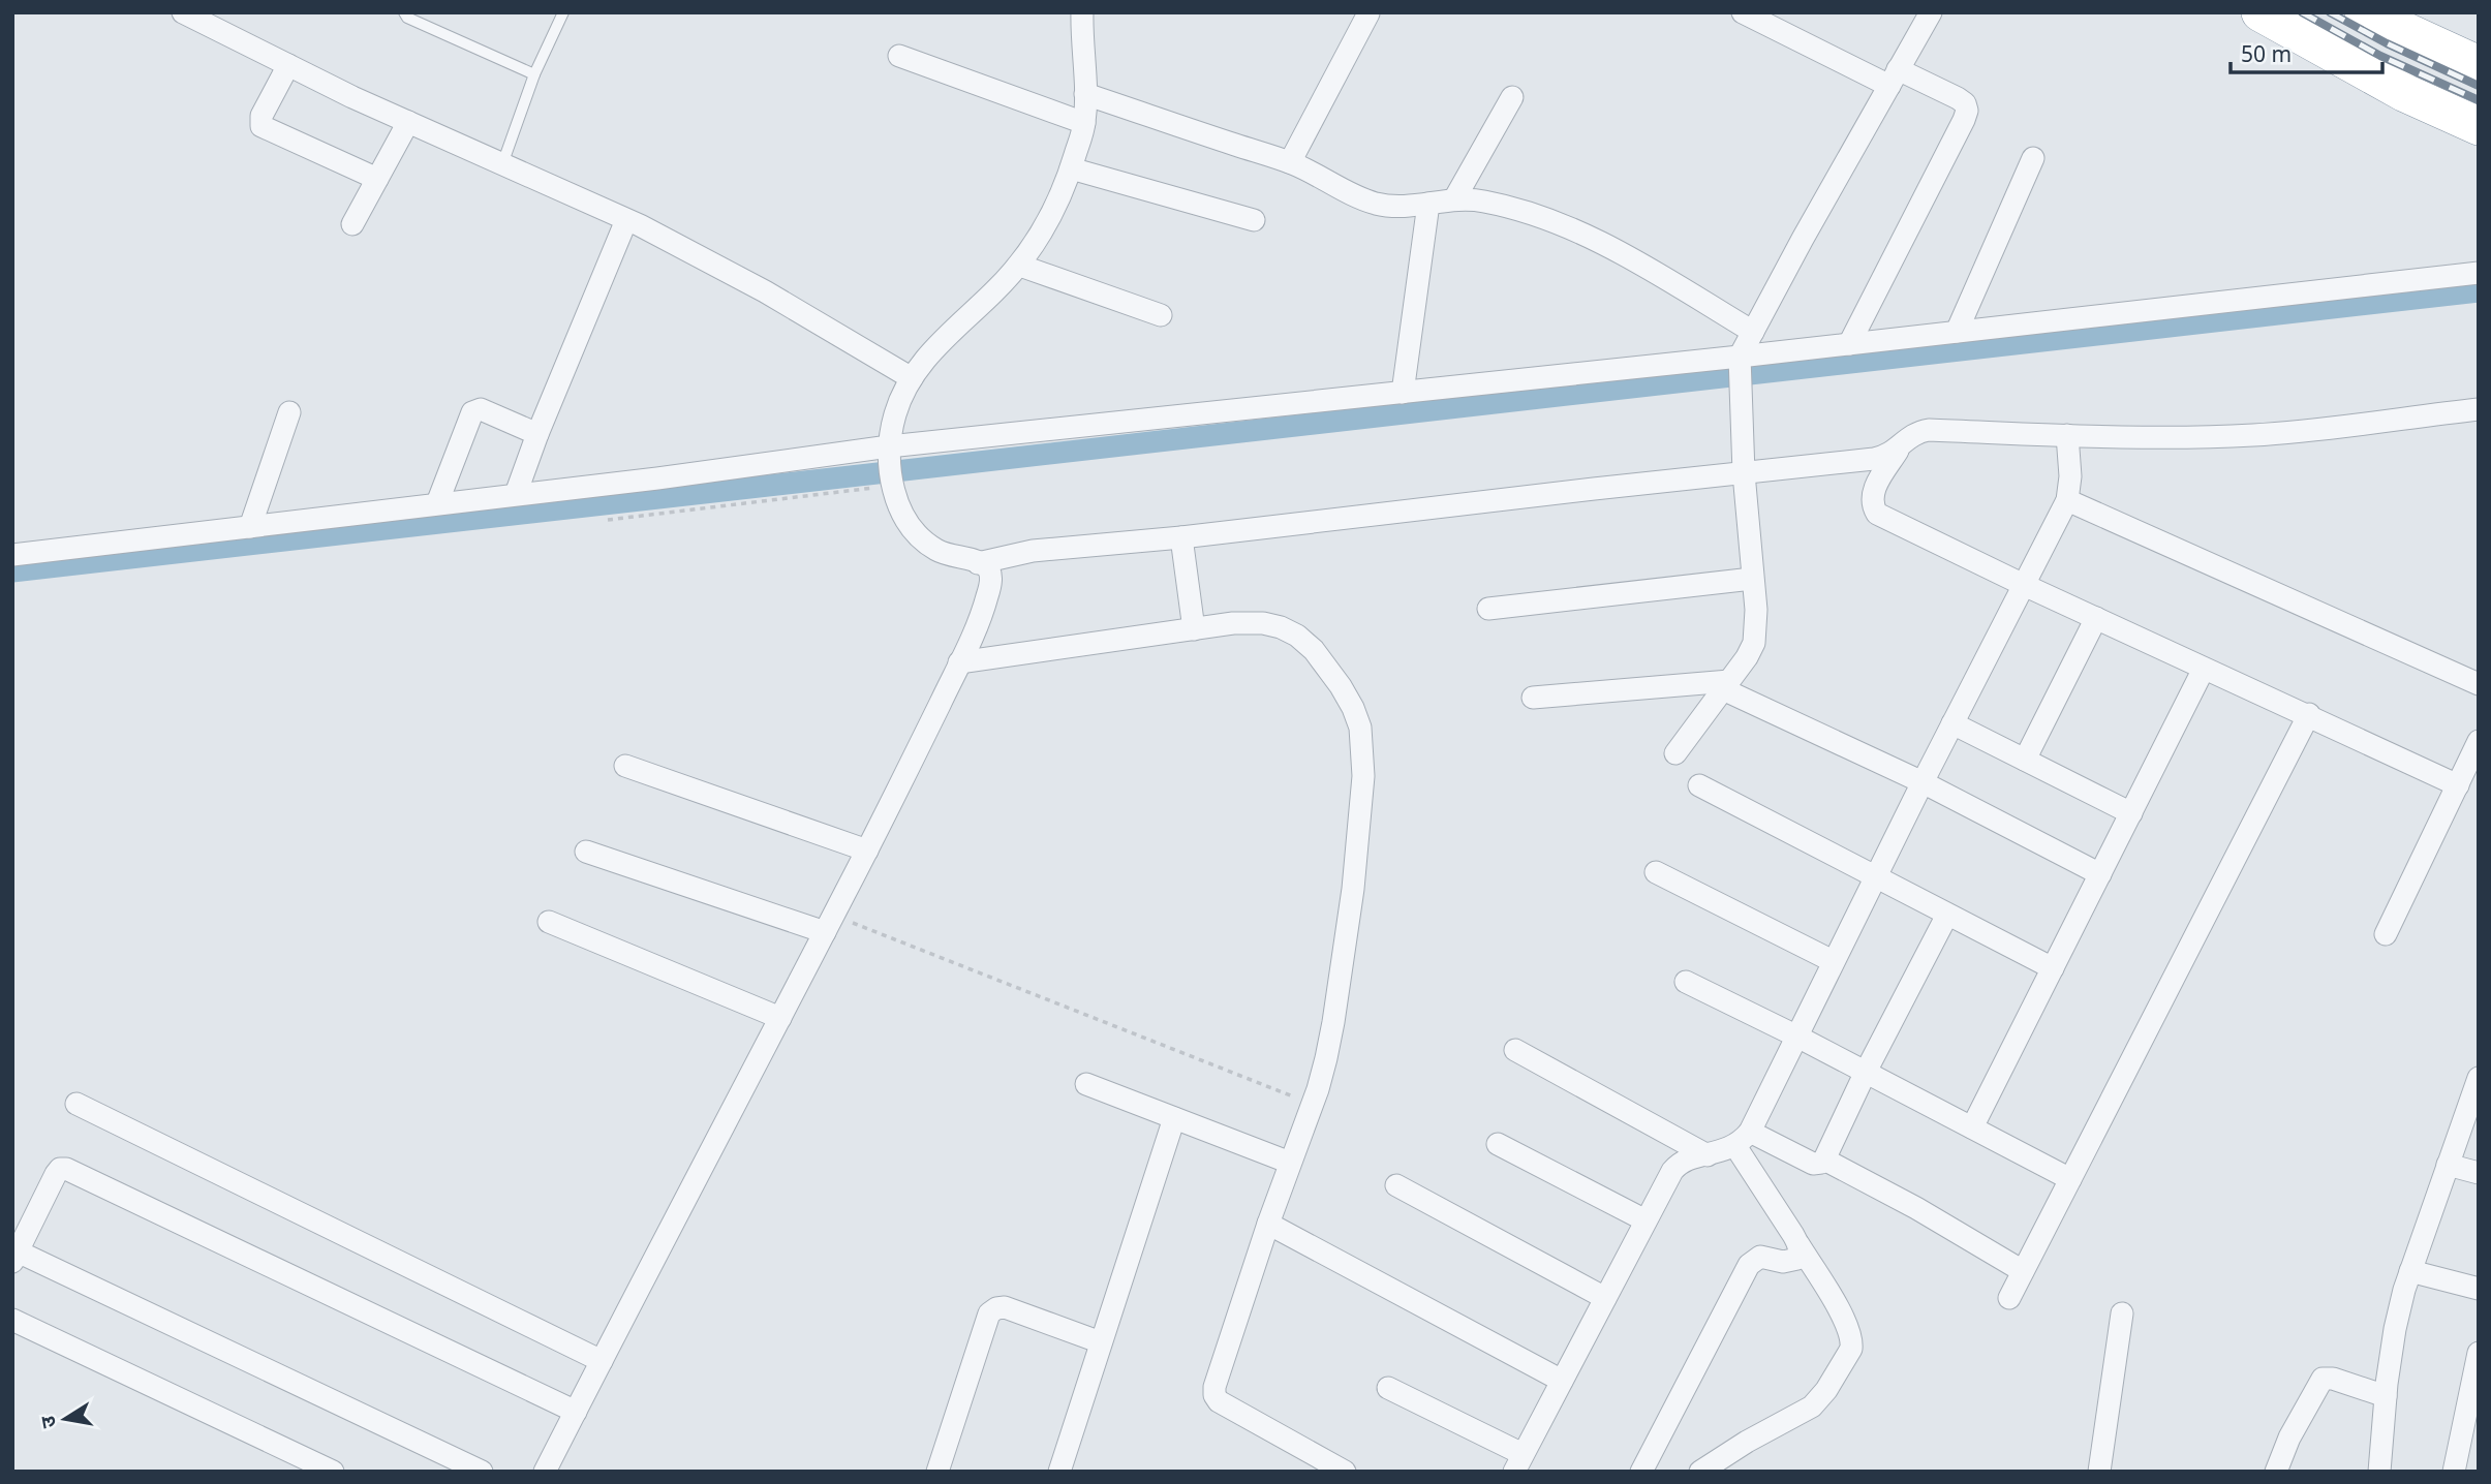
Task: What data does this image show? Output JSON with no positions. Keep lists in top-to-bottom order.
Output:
{
  "scale_bar": "50 m",
  "north": "left"
}
